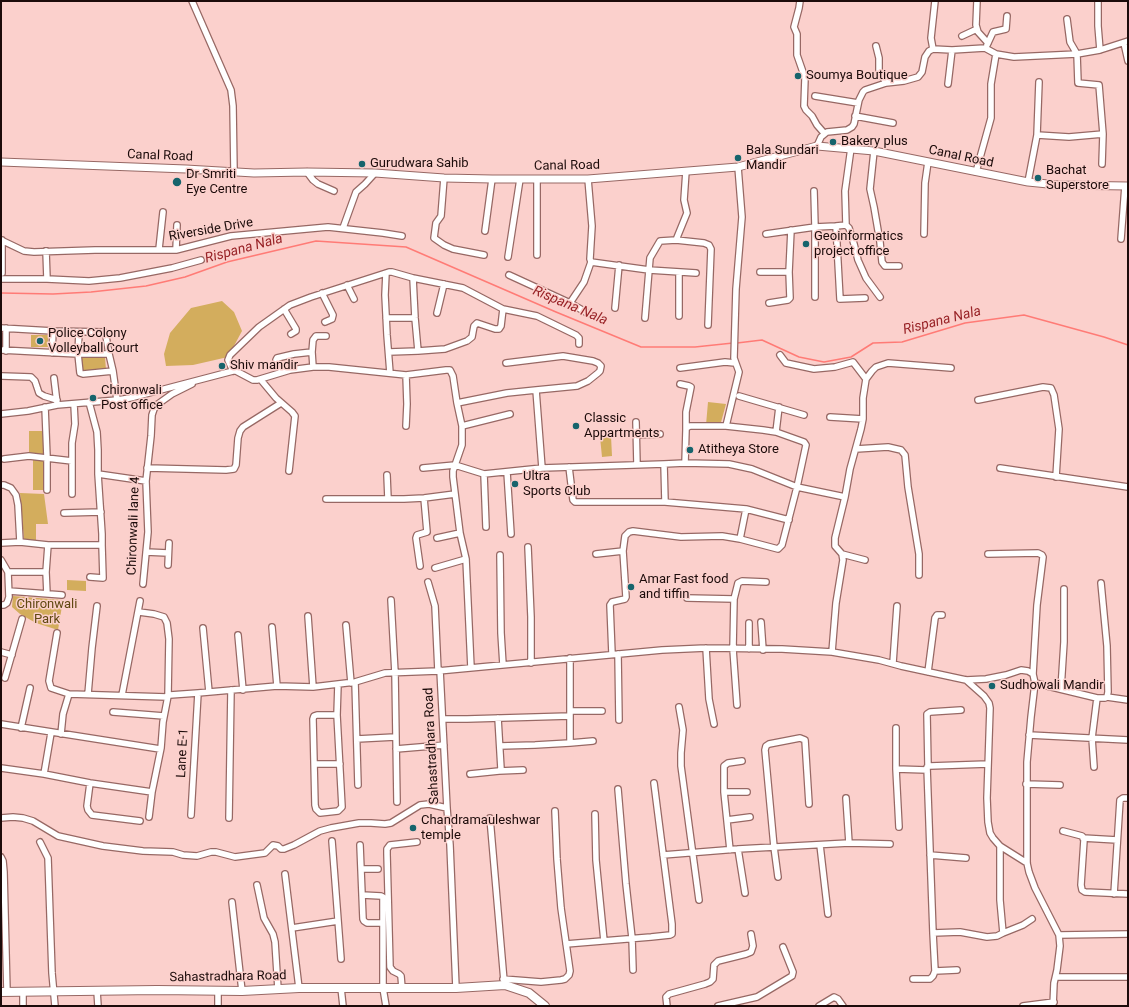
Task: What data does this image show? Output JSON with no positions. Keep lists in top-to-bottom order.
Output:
{
  "streets": {
    "main road": ["Sahastradhara Road"],
    "street": [
      "Canal Road",
      "Riverside Drive",
      "Chironwali lane 4",
      "Lane E-1"
    ]
  },
  "water": ["Rispana Nala"],
  "parks": ["Chironwali Park"],
  "places": [
    "Soumya Boutique",
    "Bakery plus",
    "Bala Sundari Mandir",
    "Gurudwara Sahib",
    "Bachat Superstore",
    "Dr Smriti Eye Centre",
    "Geoinformatics project office",
    "Police Colony Volleyball Court",
    "Shiv mandir",
    "Chironwali Post office",
    "Classic Appartments",
    "Atitheya Store",
    "Ultra Sports Club",
    "Amar Fast food and tiffin",
    "Sudhowali Mandir",
    "Chandramauleshwar temple"
  ]
}
